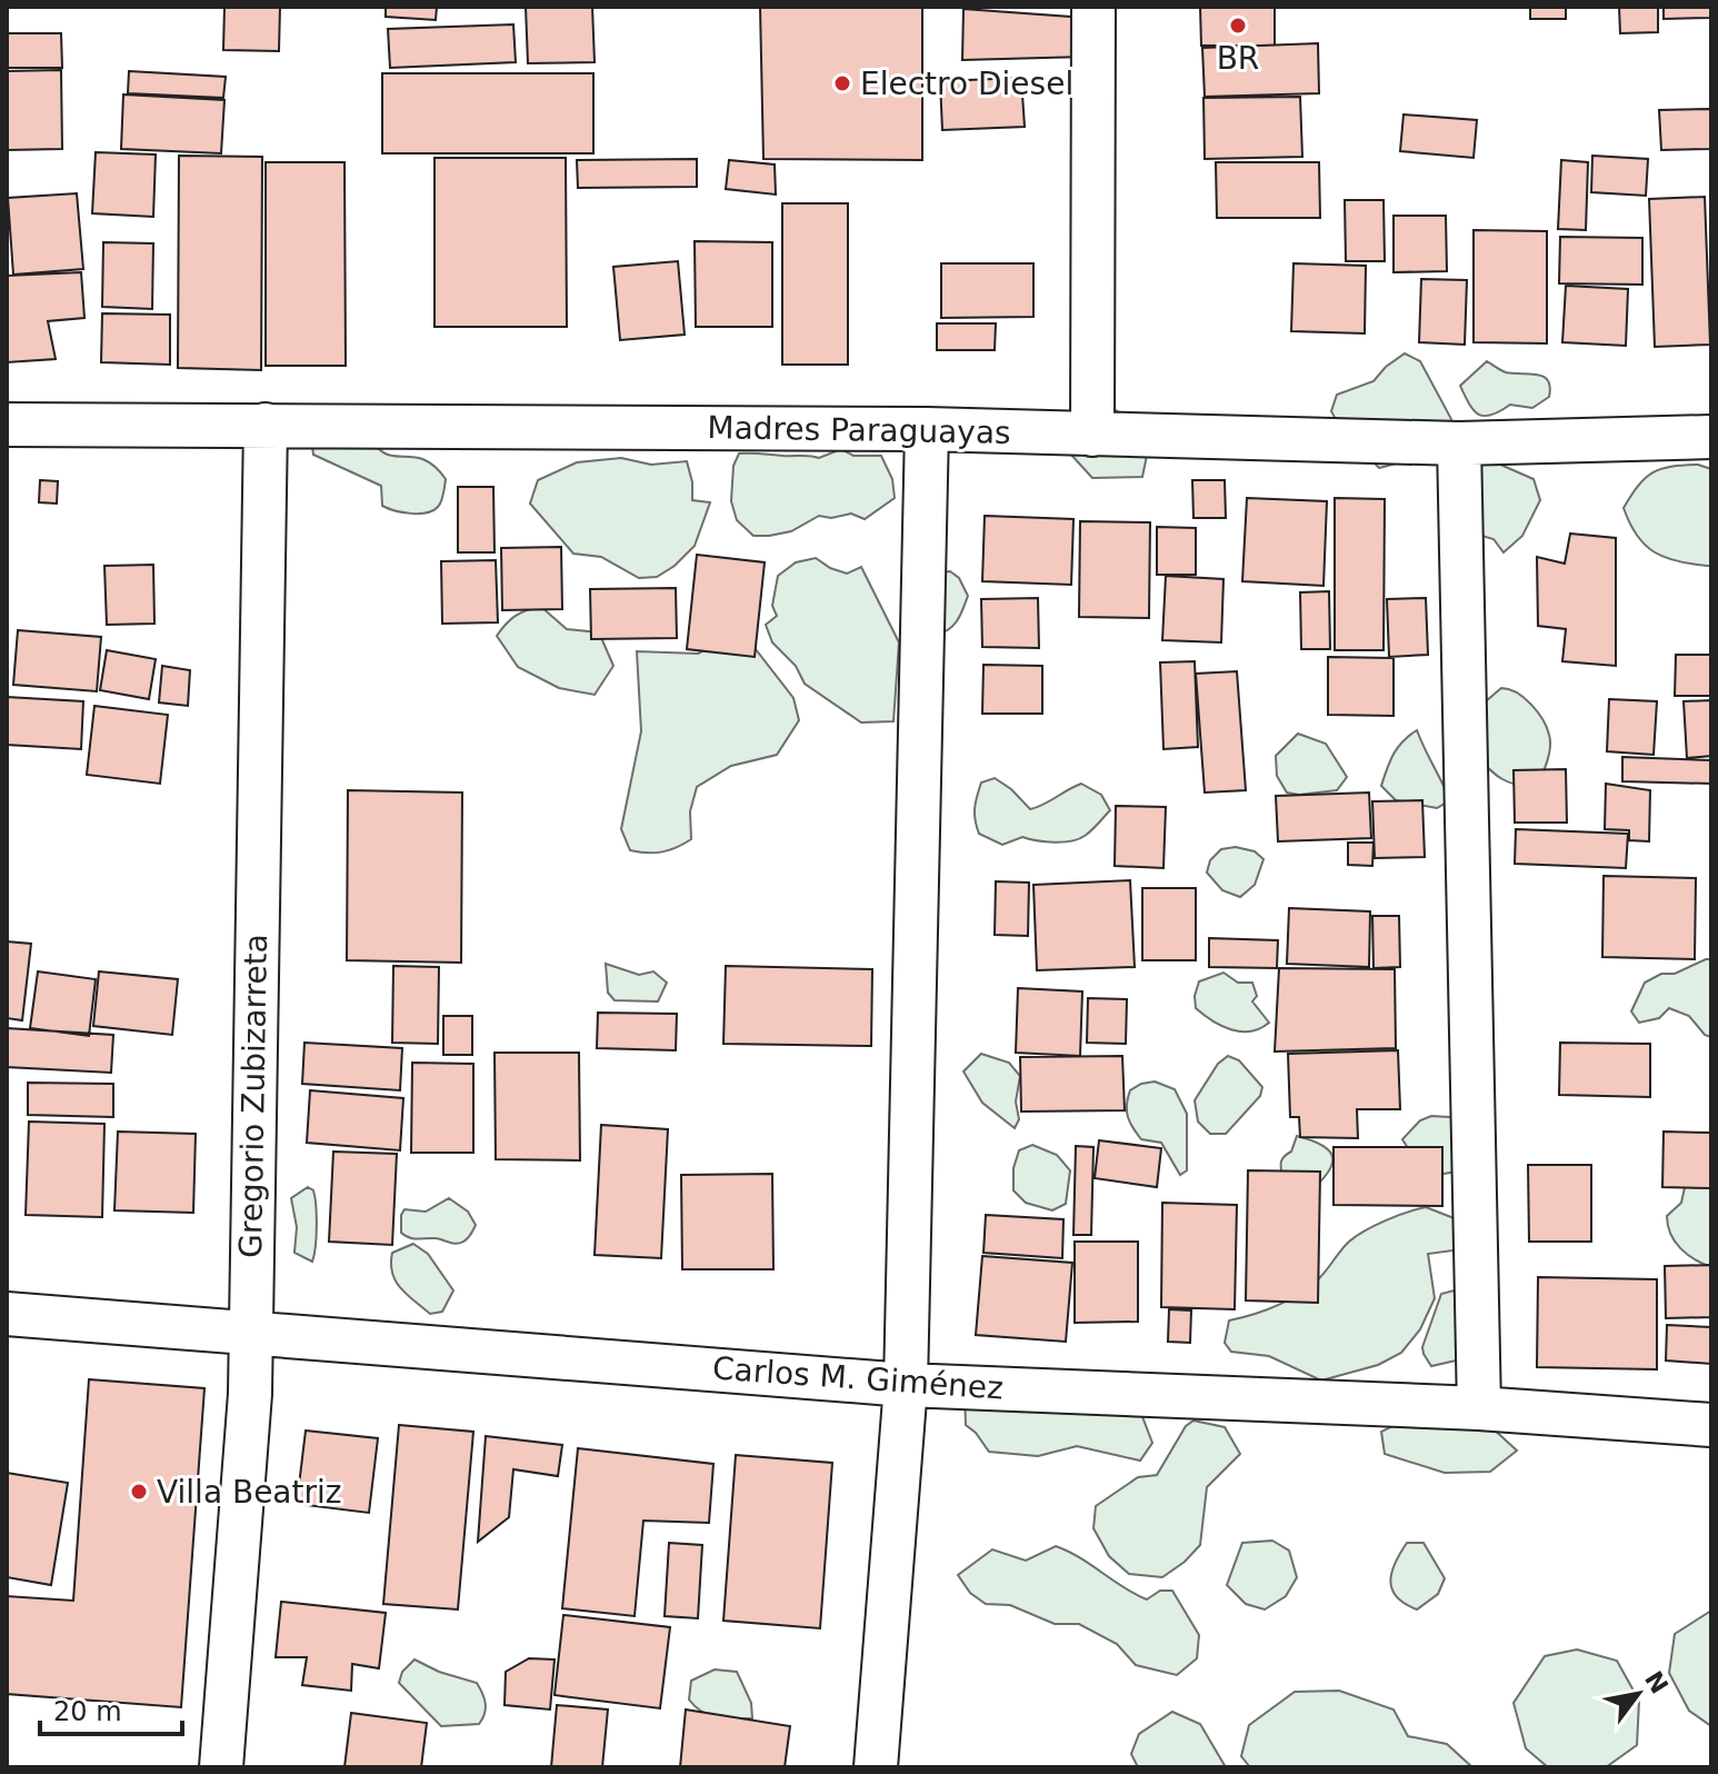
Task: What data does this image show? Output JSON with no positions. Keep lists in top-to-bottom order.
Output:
{
  "streets": {
    "street": ["Madres Paraguayas", "Gregorio Zubizarreta", "Carlos M. Giménez"]
  },
  "crossings": [
    ["Madres Paraguayas", "Gregorio Zubizarreta"],
    ["Gregorio Zubizarreta", "Carlos M. Giménez"]
  ],
  "places": ["BR", "Electro Diesel", "Villa Beatriz"],
  "scale_bar": "20 m",
  "north": "top right"
}
